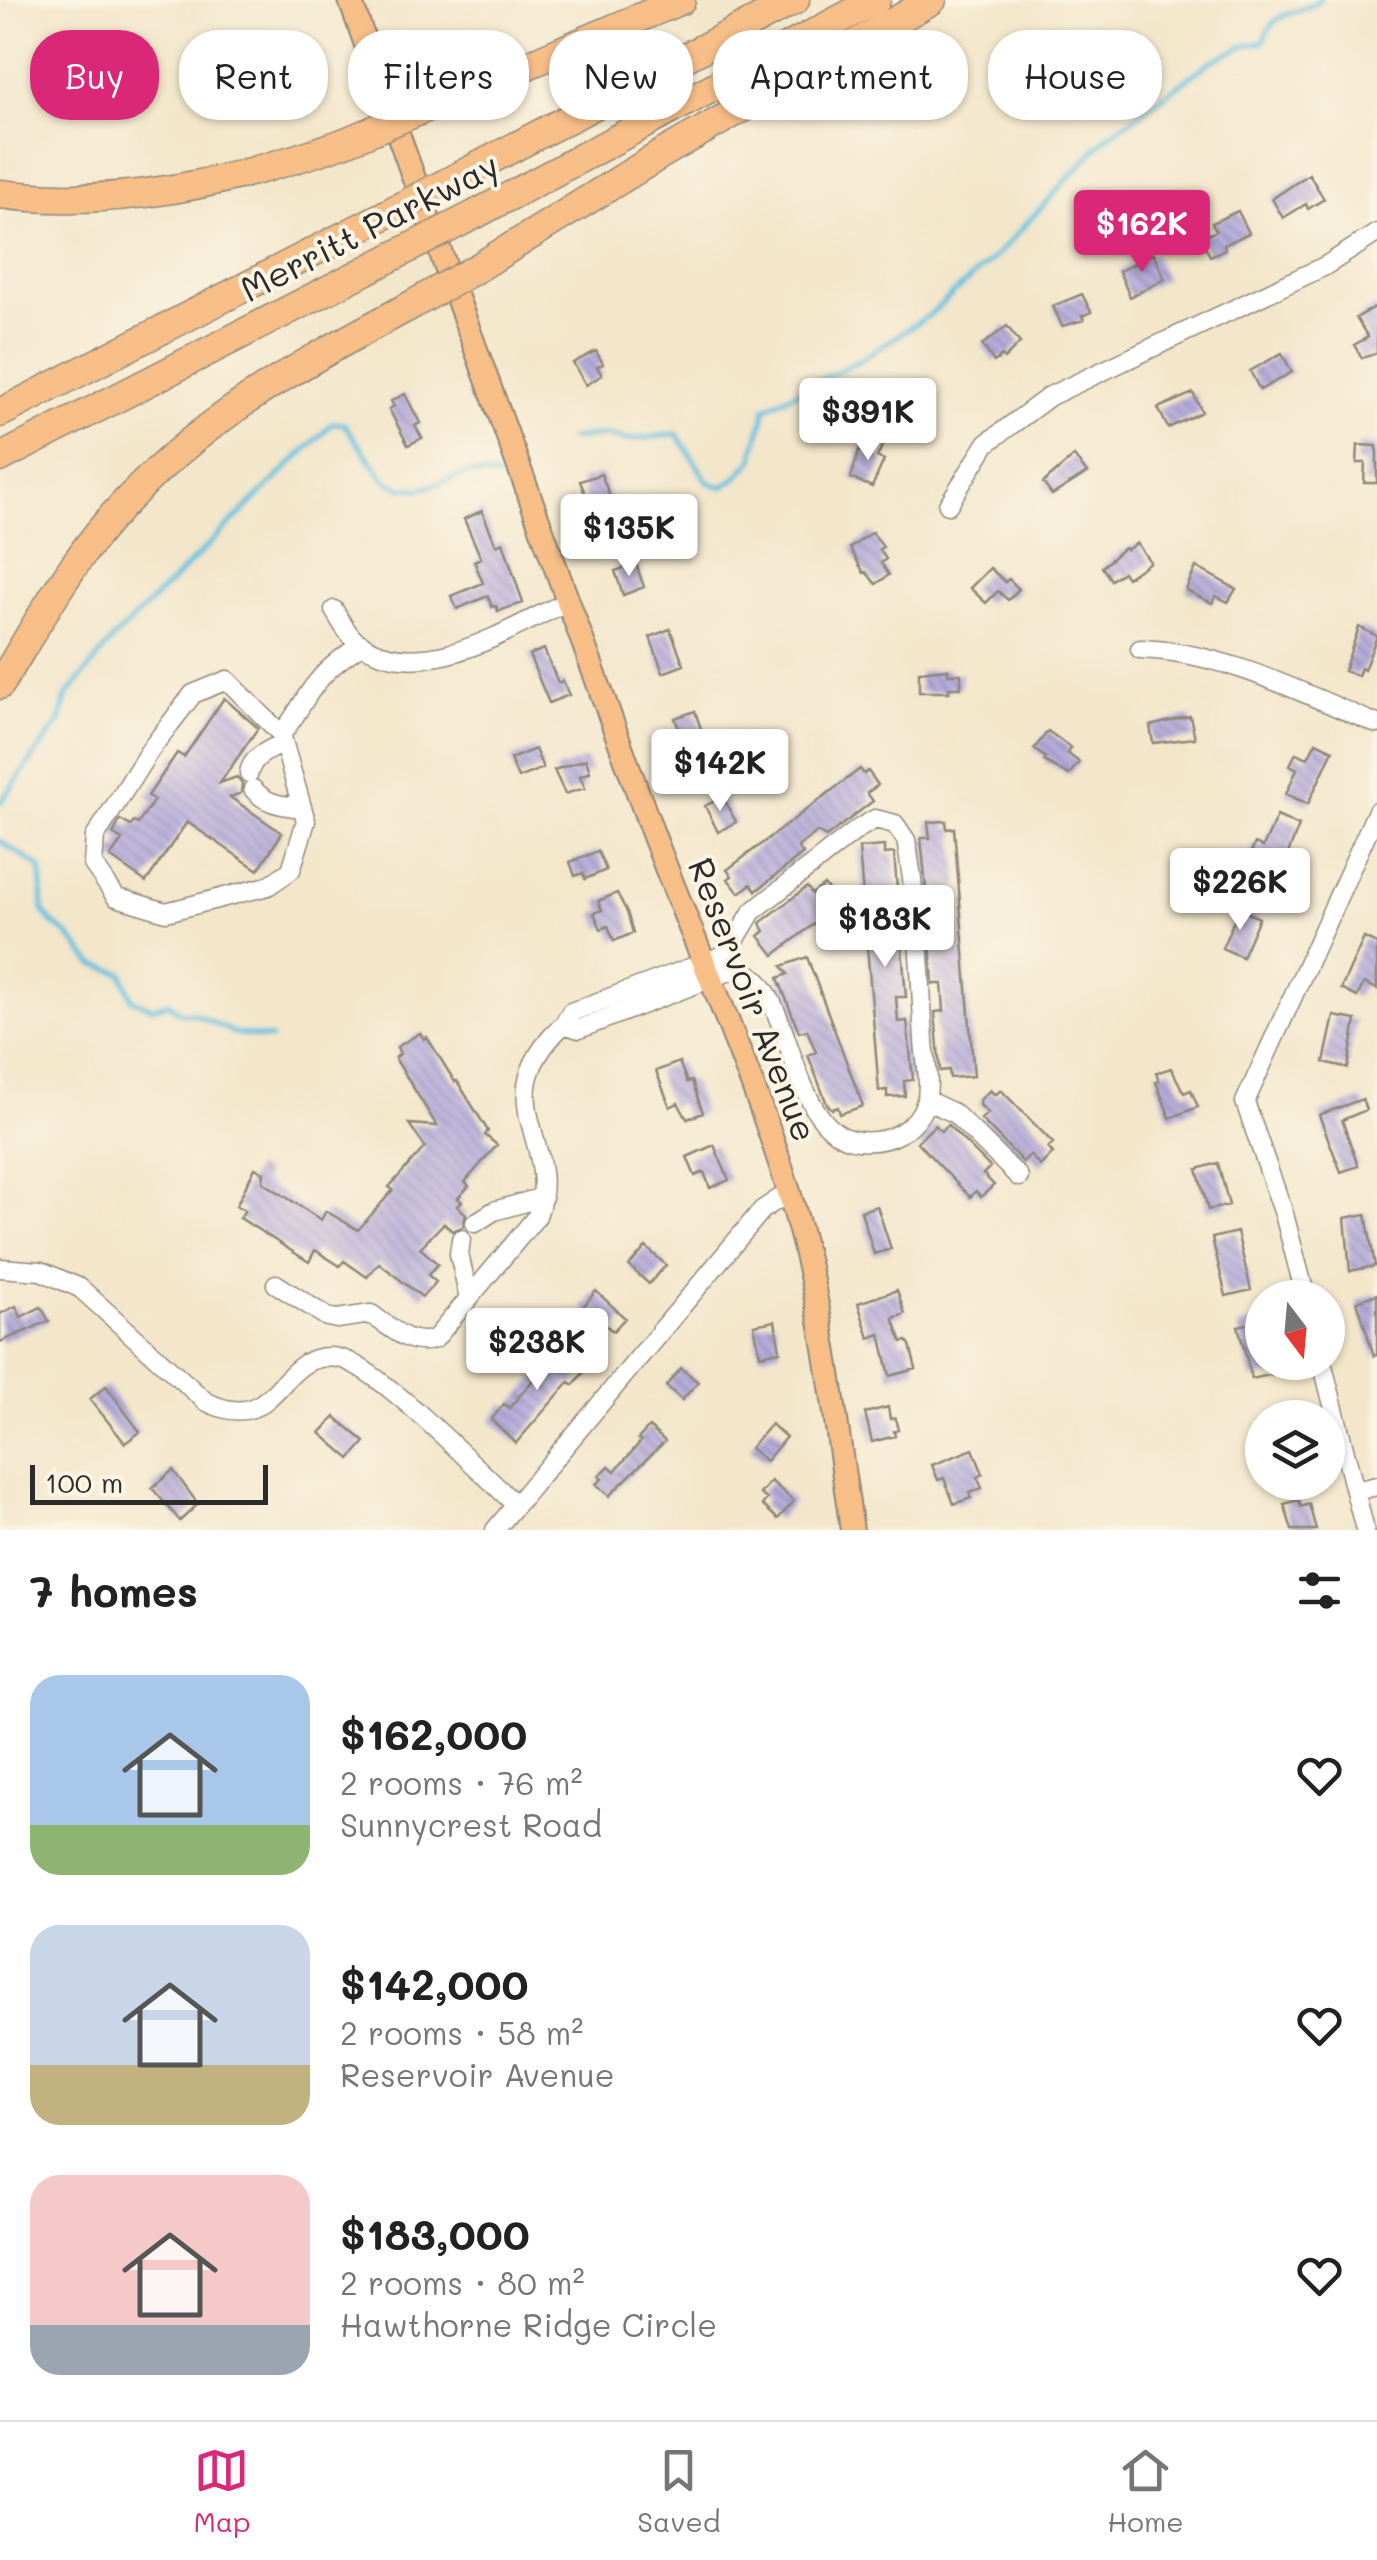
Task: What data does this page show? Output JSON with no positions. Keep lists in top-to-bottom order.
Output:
{
  "streets": {
    "highway": ["Merritt Parkway"],
    "main road": ["Reservoir Avenue"]
  },
  "scale_bar": "100 m",
  "north": "bottom",
  "page": {
    "chip": [
      "Buy",
      "Rent",
      "Filters",
      "New",
      "Apartment",
      "House"
    ],
    "price": [
      "$162K",
      "$391K",
      "$135K",
      "$142K",
      "$226K",
      "$183K",
      "$238K"
    ],
    "scale": "100 m",
    "heading": "7 homes",
    "list": [
      {
        "name": "$162,000",
        "note": "2 rooms · 76 m² · Sunnycrest Road"
      },
      {
        "name": "$142,000",
        "note": "2 rooms · 58 m² · Reservoir Avenue"
      },
      {
        "name": "$183,000",
        "note": "2 rooms · 80 m² · Hawthorne Ridge Circle"
      }
    ],
    "tabs": ["Map", "Saved", "Home"]
  }
}
